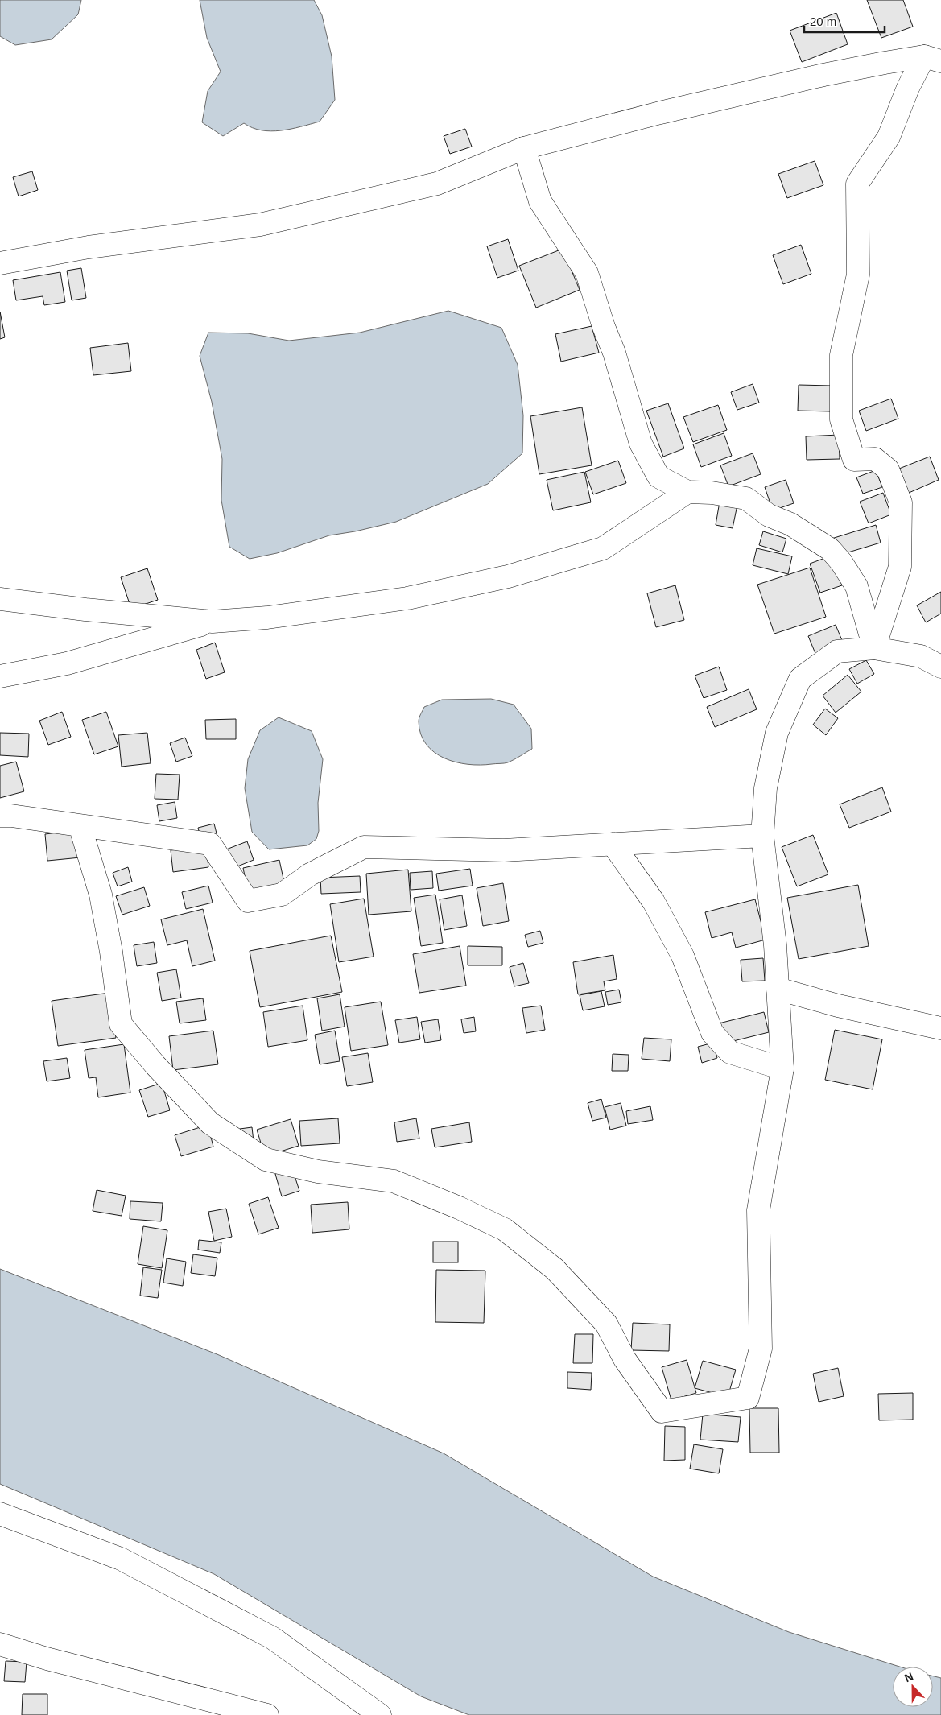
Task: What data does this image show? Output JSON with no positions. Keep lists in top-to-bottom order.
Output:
{
  "scale_bar": "20 m",
  "north": "top"
}
